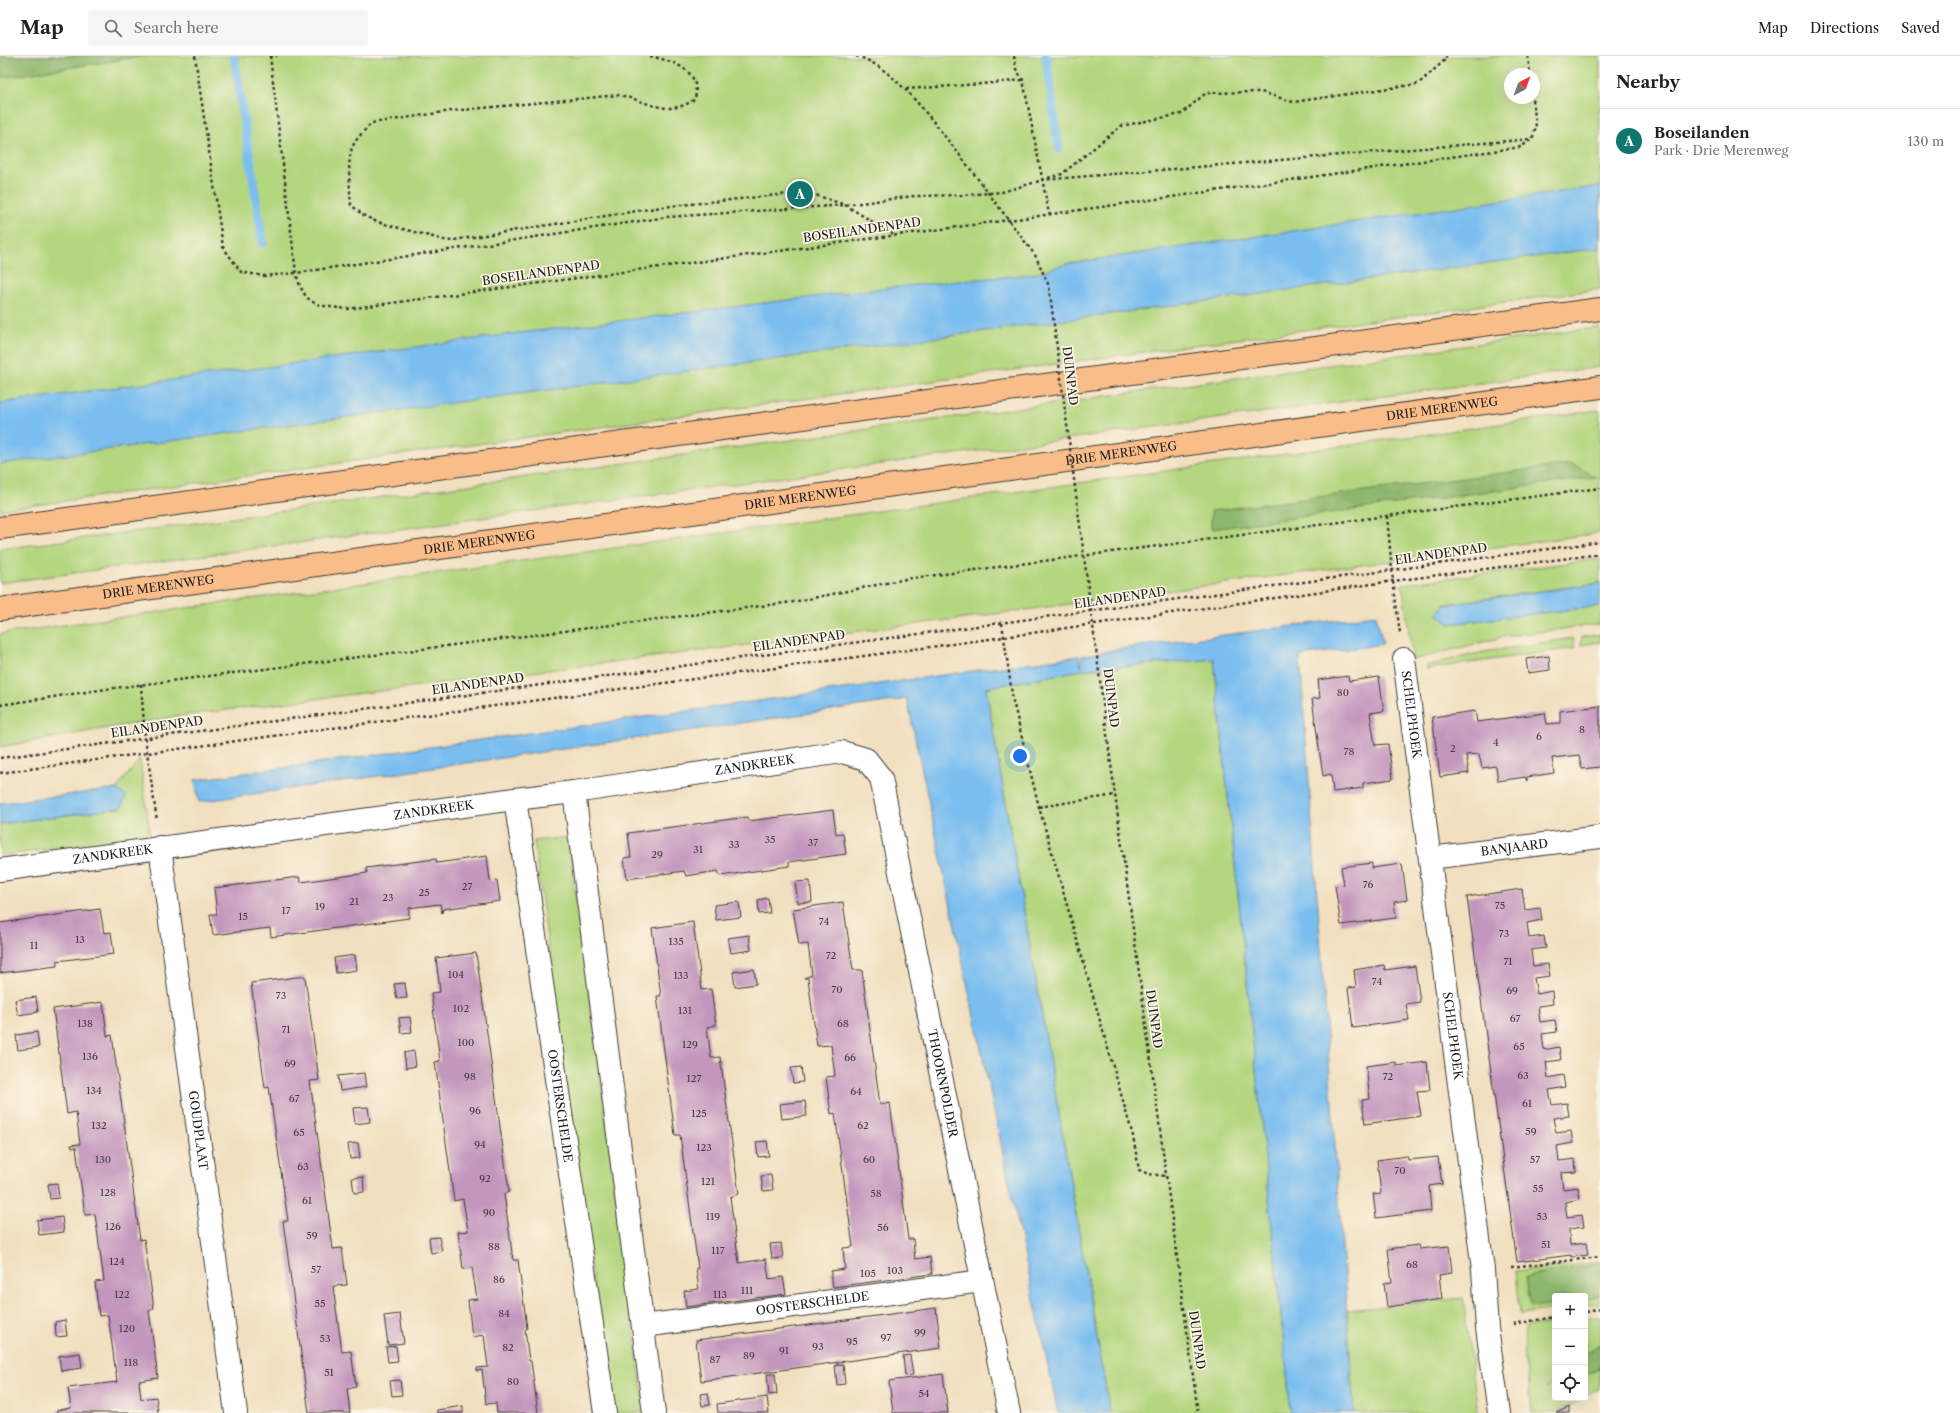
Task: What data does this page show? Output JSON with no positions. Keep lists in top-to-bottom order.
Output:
{
  "streets": {
    "highway": ["DRIE MERENWEG"],
    "street": [
      "SCHELPHOEK",
      "ZANDKREEK",
      "BANJAARD",
      "THOORNPOLDER",
      "OOSTERSCHELDE",
      "GOUDPLAAT"
    ],
    "path": ["BOSEILANDENPAD", "DUINPAD", "EILANDENPAD"]
  },
  "crossings": [
    ["SCHELPHOEK", "BANJAARD"],
    ["ZANDKREEK", "THOORNPOLDER"],
    ["ZANDKREEK", "OOSTERSCHELDE"],
    ["ZANDKREEK", "GOUDPLAAT"],
    ["THOORNPOLDER", "OOSTERSCHELDE"]
  ],
  "house_numbers": [
    "80",
    "8",
    "6",
    "4",
    "2",
    "78",
    "35",
    "37",
    "33",
    "31",
    "29",
    "76",
    "27",
    "25",
    "23",
    "21",
    "75",
    "19",
    "17",
    "15",
    "74",
    "73",
    "13",
    "135",
    "11",
    "72",
    "71",
    "104",
    "133",
    "74",
    "70",
    "69",
    "73",
    "102",
    "131",
    "67",
    "138",
    "68",
    "71",
    "100",
    "129",
    "65",
    "136",
    "66",
    "69",
    "63",
    "98",
    "72",
    "127",
    "134",
    "64",
    "67",
    "61",
    "96",
    "125",
    "132",
    "62",
    "59",
    "65",
    "94",
    "123",
    "130",
    "60",
    "57",
    "63",
    "70",
    "92",
    "121",
    "55",
    "128",
    "58",
    "61",
    "90",
    "119",
    "53",
    "126",
    "56",
    "59",
    "51",
    "88",
    "117",
    "124",
    "68",
    "57",
    "103",
    "105",
    "86",
    "111",
    "122",
    "113",
    "55",
    "84",
    "120",
    "99",
    "97",
    "53",
    "95",
    "93",
    "82",
    "91",
    "89",
    "87",
    "118",
    "51",
    "80",
    "54"
  ],
  "north": "top right",
  "page": {
    "header": "Map",
    "search": "Search here",
    "nav": ["Map", "Directions", "Saved"],
    "heading": "Nearby",
    "list": [
      {
        "mark": "A",
        "name": "Boseilanden",
        "note": "Park · Drie Merenweg",
        "value": "130 m"
      }
    ],
    "pins": "A",
    "map_buttons": ["+", "−"]
  }
}
